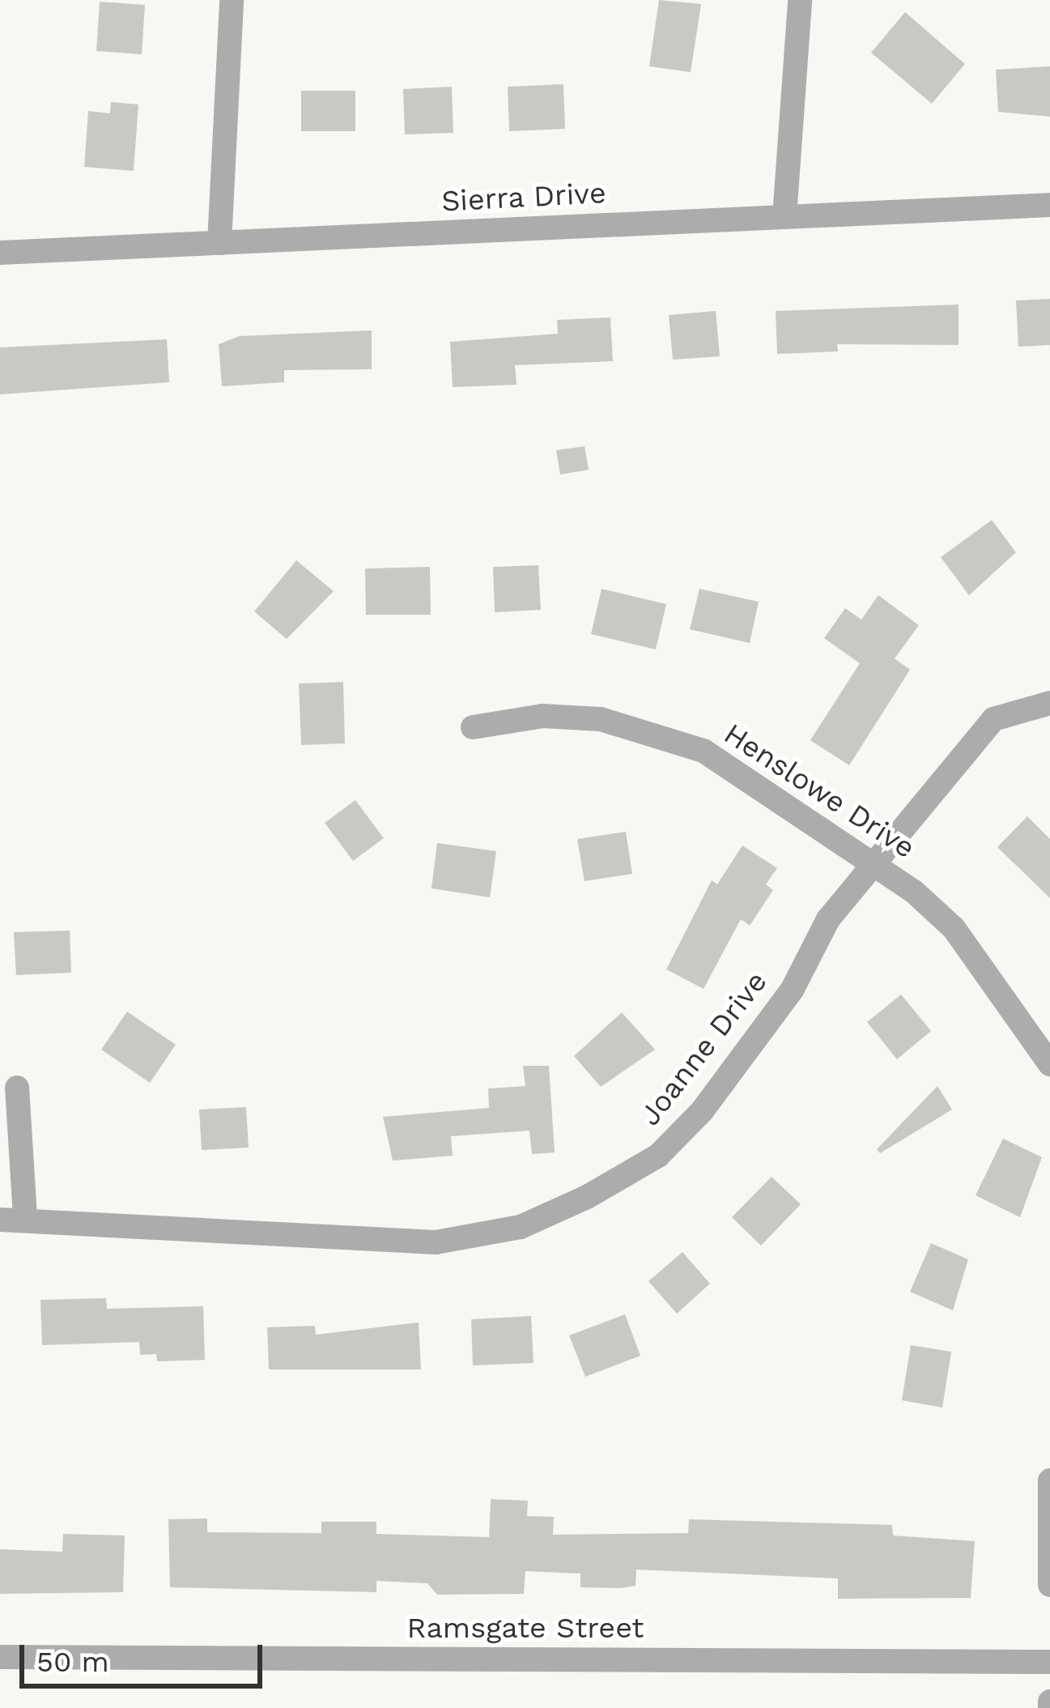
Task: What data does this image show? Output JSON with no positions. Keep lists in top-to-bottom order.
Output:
{
  "streets": {
    "street": [
      "Sierra Drive",
      "Henslowe Drive",
      "Joanne Drive",
      "Ramsgate Street"
    ]
  },
  "crossings": [
    ["Henslowe Drive", "Joanne Drive"]
  ],
  "scale_bar": "50 m"
}
